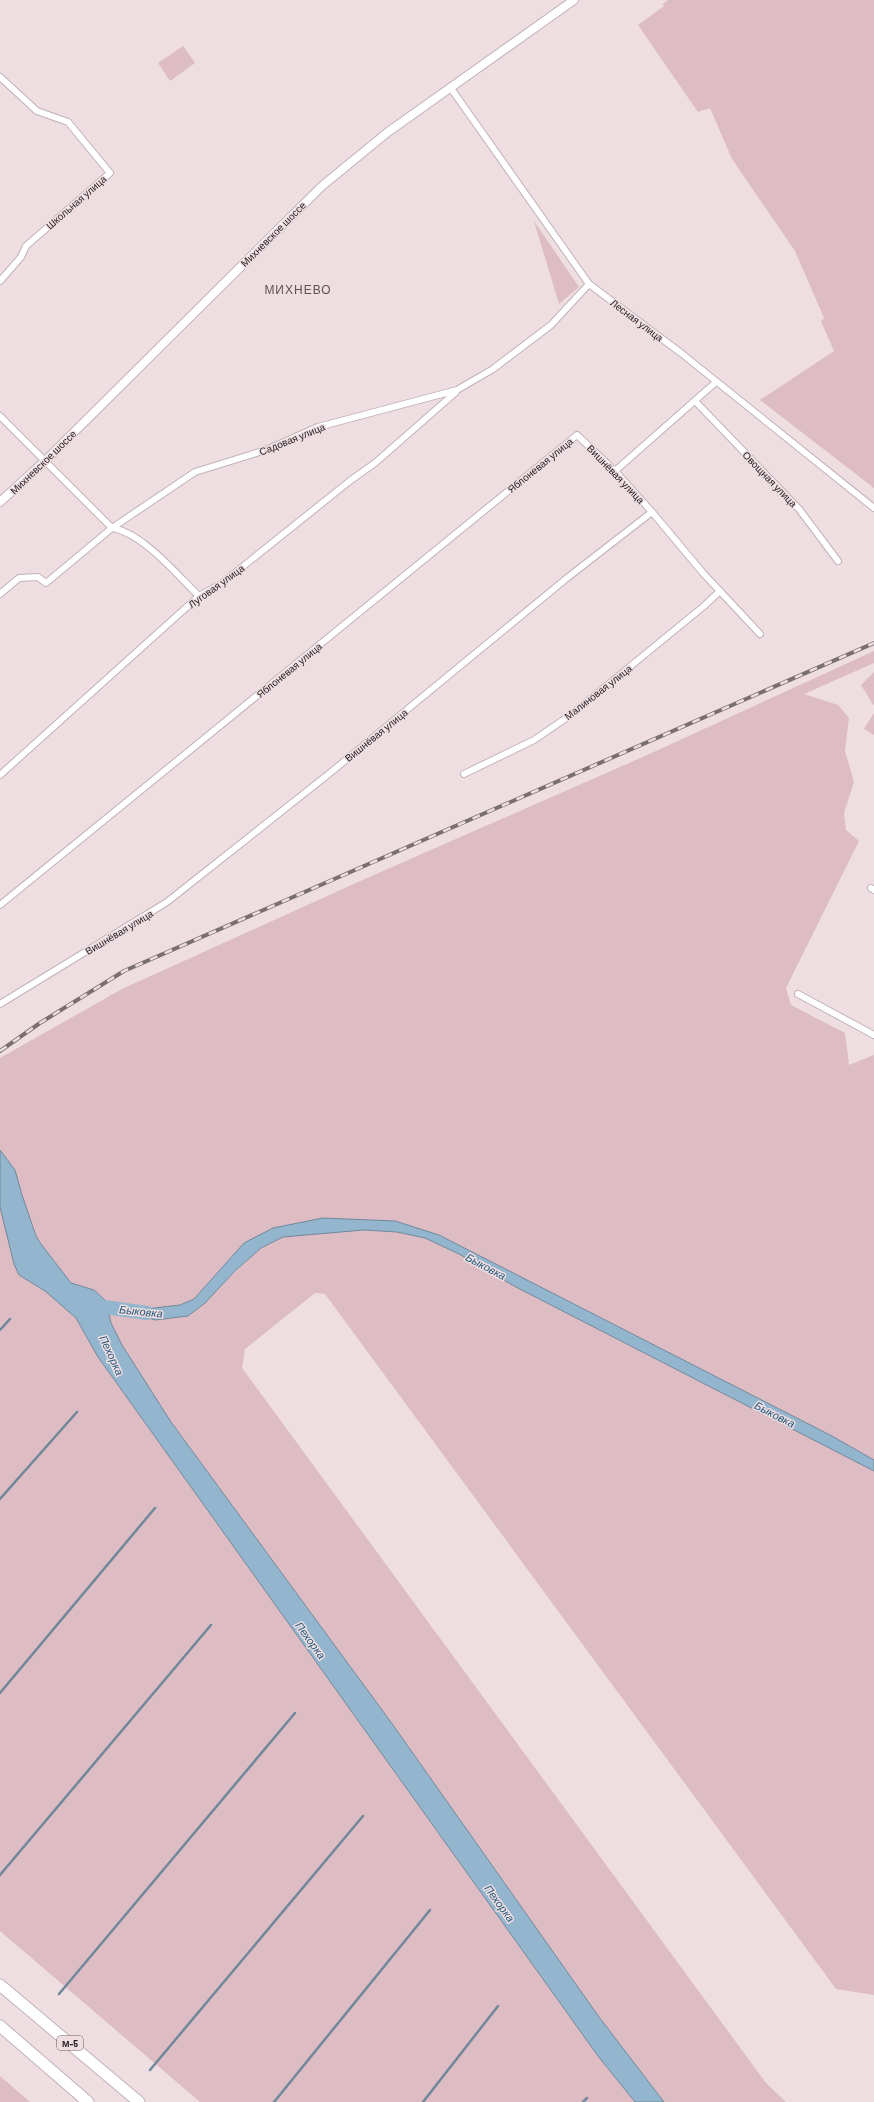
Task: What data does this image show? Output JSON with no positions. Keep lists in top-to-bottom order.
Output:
{
  "streets": {
    "highway": ["М-5"],
    "street": [
      "Школьная улица",
      "Михневское шоссе",
      "Лесная улица",
      "Садовая улица",
      "Яблоневая улица",
      "Вишнёвая улица",
      "Овощная улица",
      "Луговая улица",
      "Малиновая улица"
    ]
  },
  "crossings": [
    ["Михневское шоссе", "Лесная улица"],
    ["Лесная улица", "Садовая улица"],
    ["Садовая улица", "Луговая улица"],
    ["Яблоневая улица", "Вишнёвая улица"]
  ],
  "districts": ["МИХНЕВО"],
  "water": ["Быковка", "Пехорка"]
}
